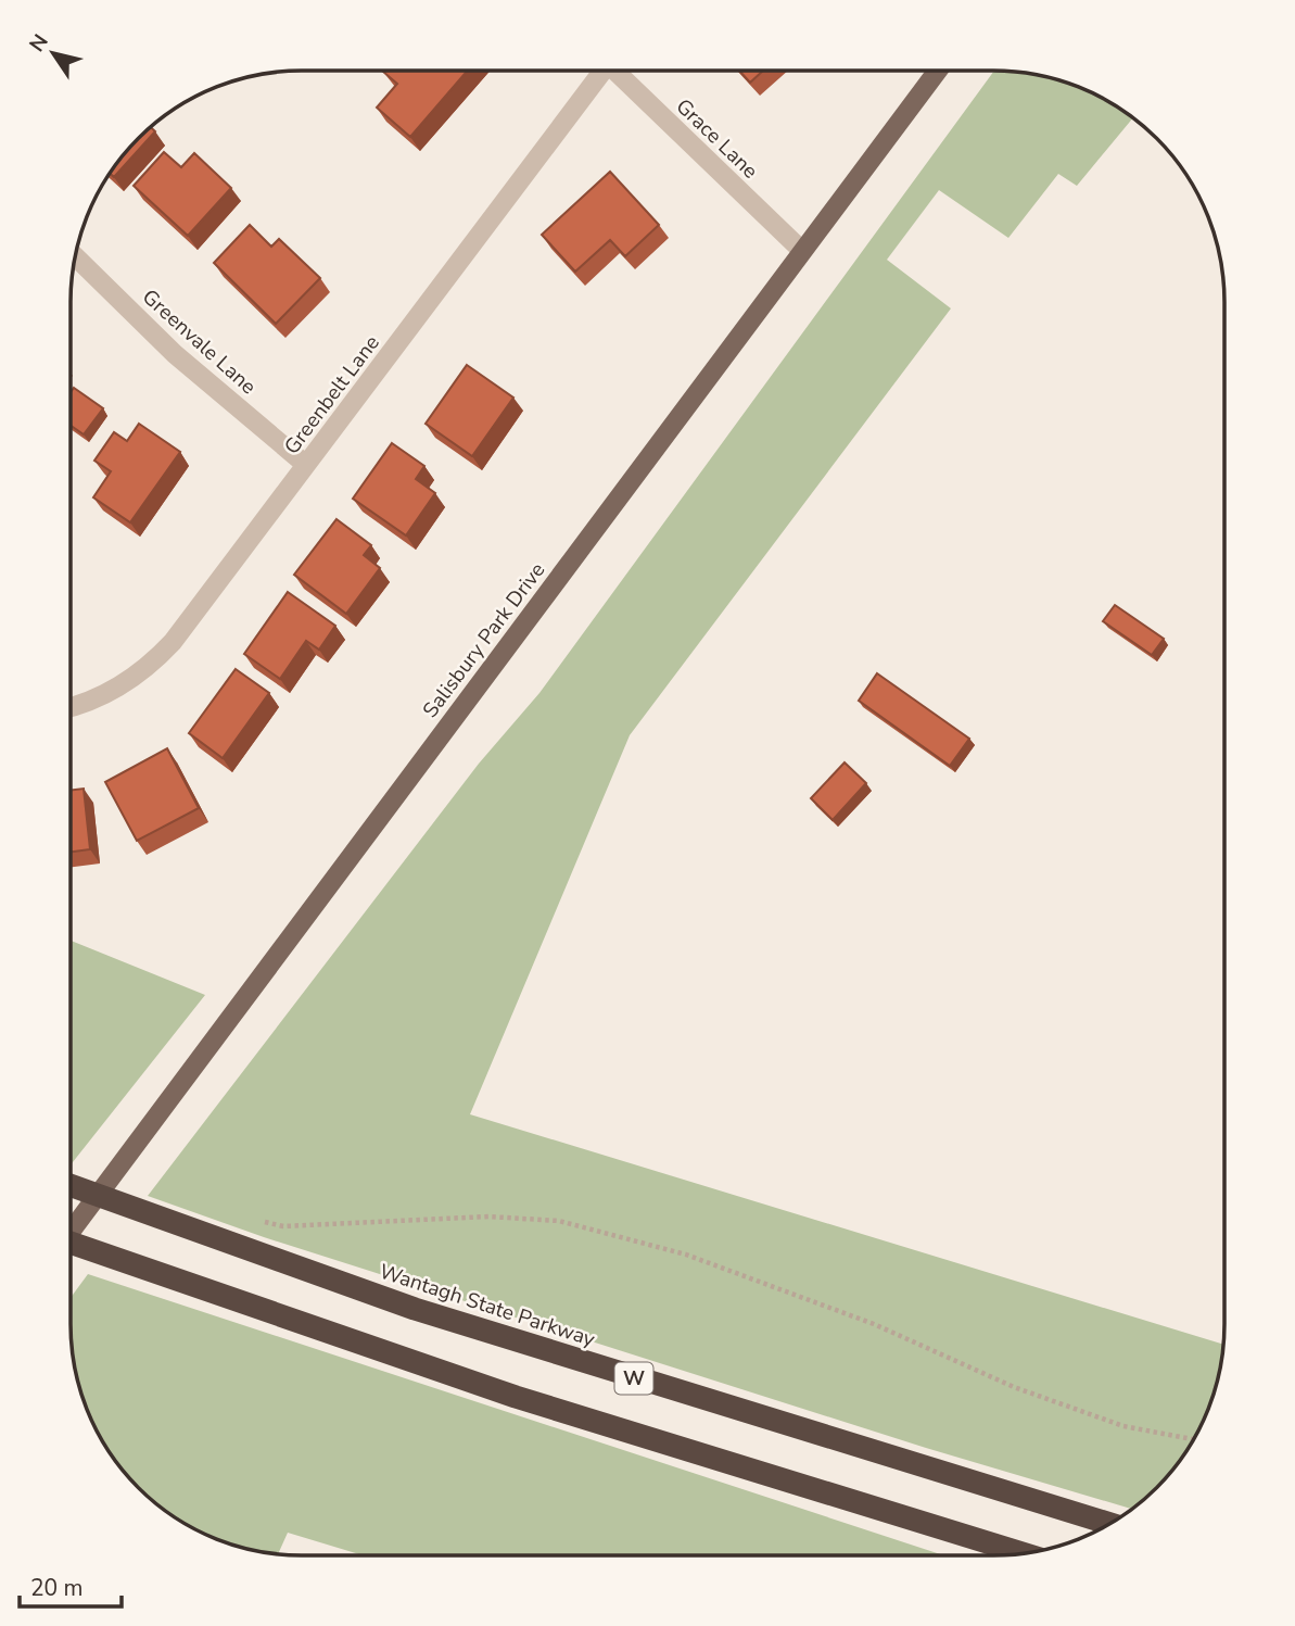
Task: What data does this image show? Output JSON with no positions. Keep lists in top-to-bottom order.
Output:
{
  "streets": {
    "highway": ["Wantagh State Parkway", "W"],
    "main road": ["Salisbury Park Drive"],
    "street": ["Grace Lane", "Greenvale Lane", "Greenbelt Lane"]
  },
  "crossings": [
    ["Grace Lane", "Salisbury Park Drive"],
    ["Greenvale Lane", "Greenbelt Lane"]
  ],
  "scale_bar": "20 m",
  "north": "top left"
}
